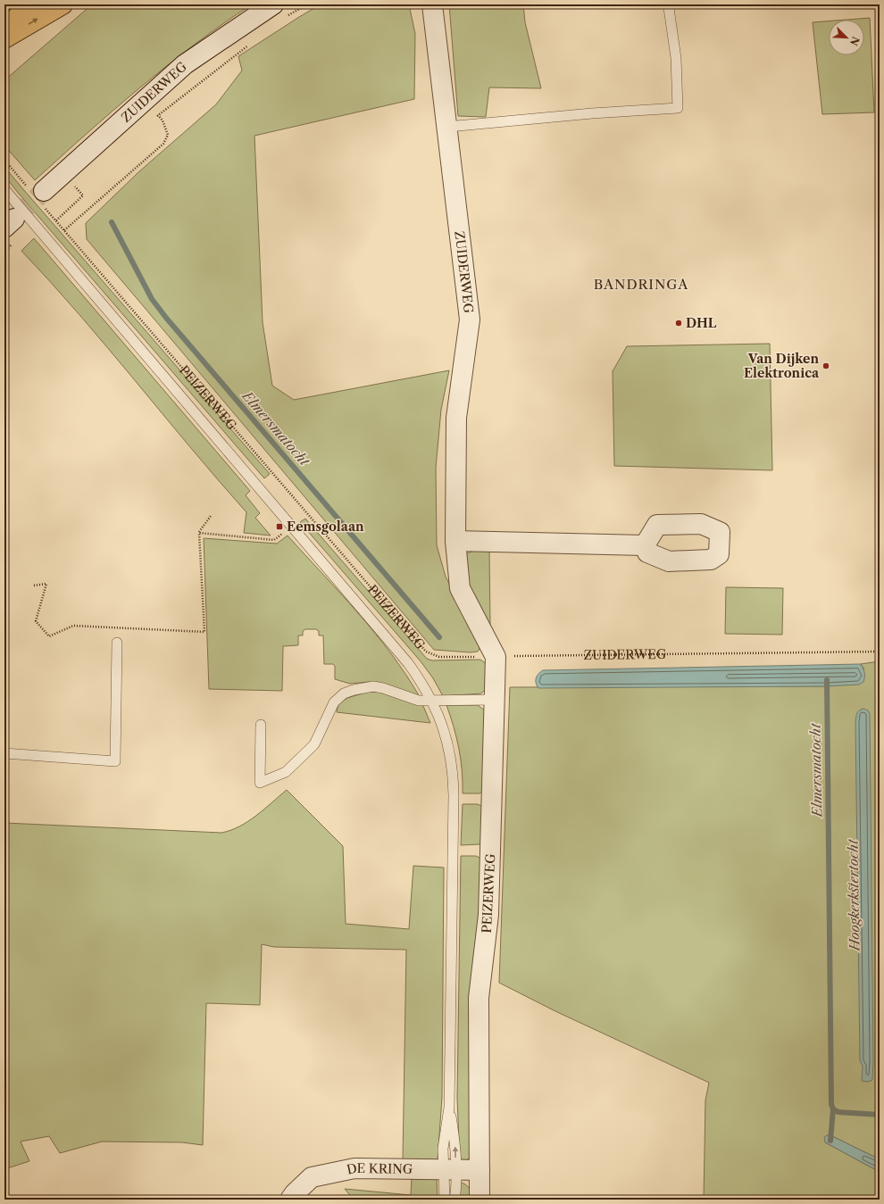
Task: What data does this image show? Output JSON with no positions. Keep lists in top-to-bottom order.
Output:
{
  "streets": {
    "street": ["ZUIDERWEG", "PEIZERWEG", "DE KRING"]
  },
  "crossings": [
    ["ZUIDERWEG", "PEIZERWEG"],
    ["PEIZERWEG", "DE KRING"]
  ],
  "districts": ["BANDRINGA"],
  "water": ["Elmersmatocht", "Hoogkerkstertocht"],
  "places": {
    "other": ["DHL", "Van Dijken Elektronica"],
    "transit": ["Eemsgolaan"]
  },
  "north": "bottom right"
}
